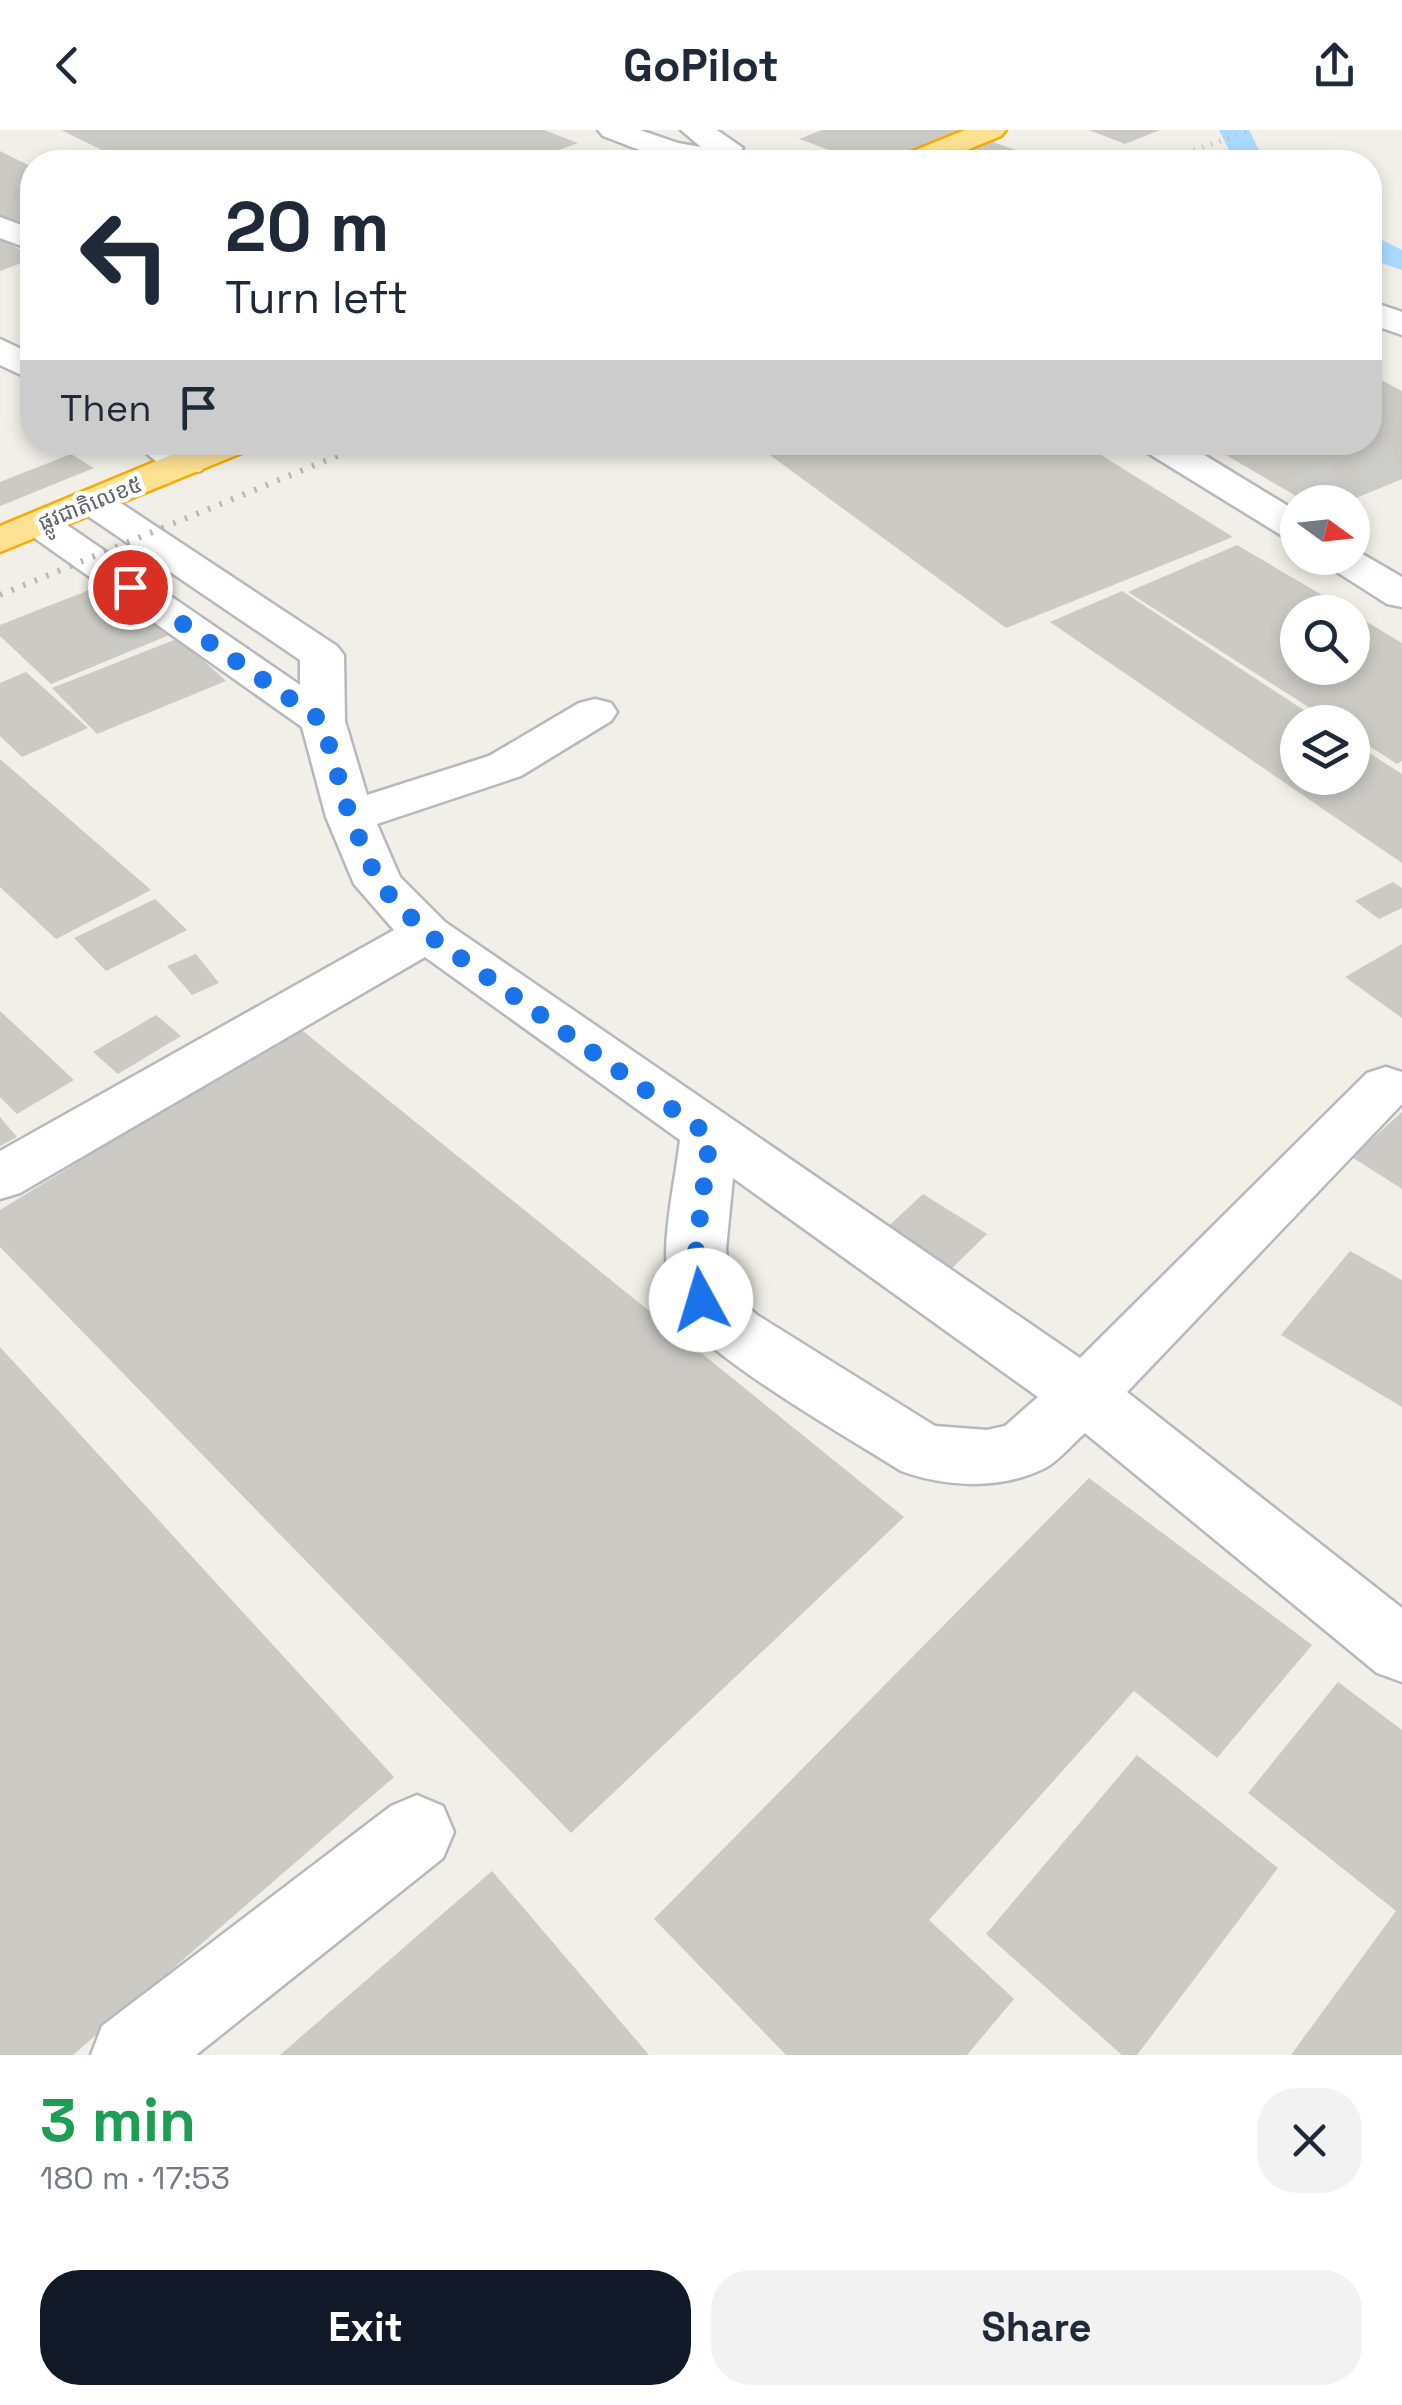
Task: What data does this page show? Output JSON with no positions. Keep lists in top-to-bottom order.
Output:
{
  "streets": {
    "highway": ["ផ្លូវជាតិលេខ៥"]
  },
  "north": "right",
  "page": {
    "header": "GoPilot",
    "turn": ["20 m", "Turn left"],
    "then": "Then",
    "heading": ["3 min", "180 m · 17:53"],
    "buttons": ["Exit", "Share"]
  }
}
